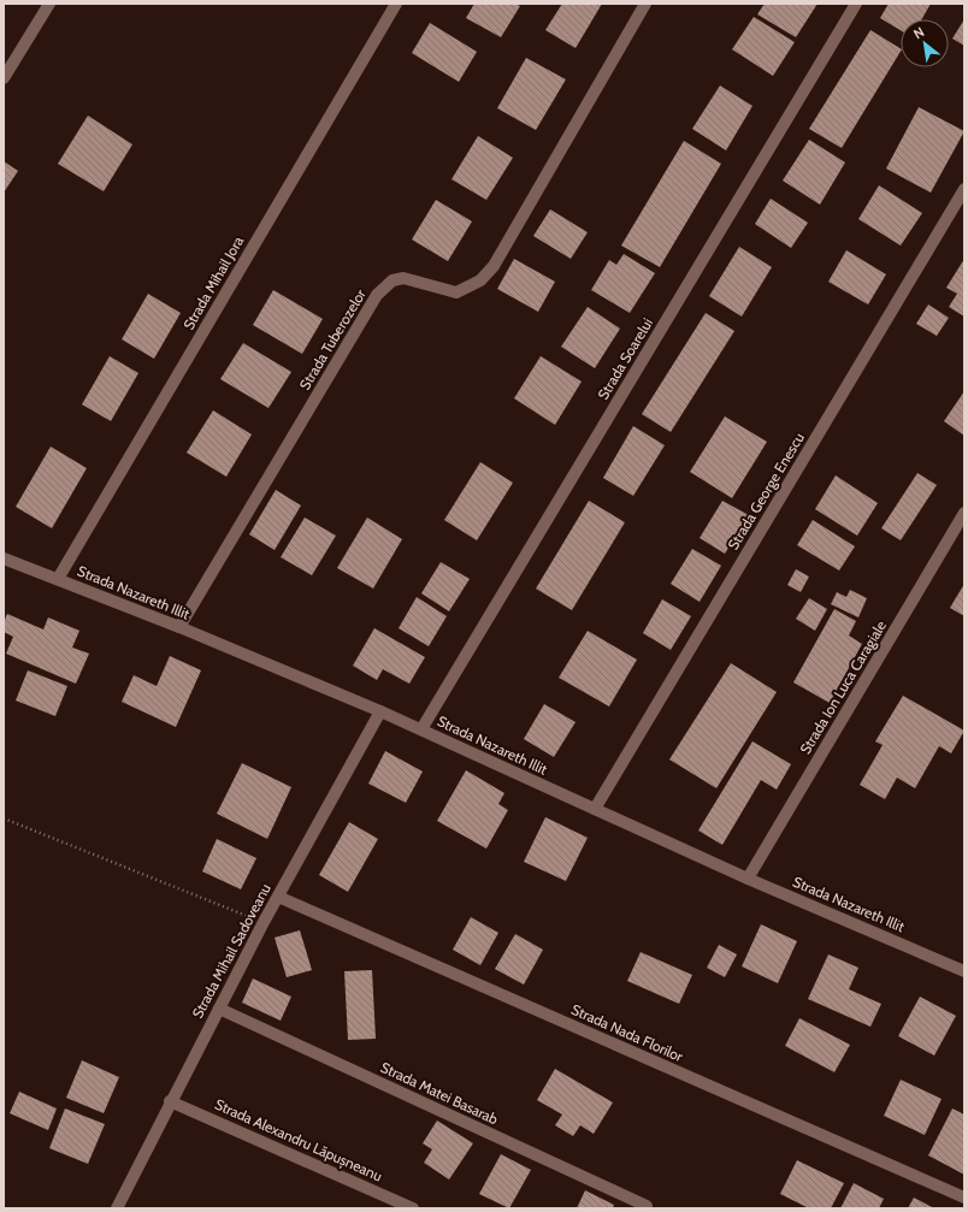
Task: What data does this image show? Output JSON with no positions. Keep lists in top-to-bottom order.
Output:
{
  "streets": {
    "street": [
      "Strada Mihail Jora",
      "Strada Tuberozelor",
      "Strada Soarelui",
      "Strada George Enescu",
      "Strada Nazareth Illit",
      "Strada Ion Luca Caragiale",
      "Strada Mihail Sadoveanu",
      "Strada Nada Florilor",
      "Strada Matei Basarab",
      "Strada Alexandru Lăpușneanu"
    ]
  },
  "crossings": [
    ["Strada Mihail Jora", "Strada Nazareth Illit"],
    ["Strada Tuberozelor", "Strada Nazareth Illit"],
    ["Strada Soarelui", "Strada Nazareth Illit"],
    ["Strada George Enescu", "Strada Nazareth Illit"],
    ["Strada Nazareth Illit", "Strada Ion Luca Caragiale"],
    ["Strada Nazareth Illit", "Strada Mihail Sadoveanu"],
    ["Strada Mihail Sadoveanu", "Strada Nada Florilor"],
    ["Strada Mihail Sadoveanu", "Strada Matei Basarab"],
    ["Strada Mihail Sadoveanu", "Strada Alexandru Lăpușneanu"]
  ],
  "north": "top left"
}
